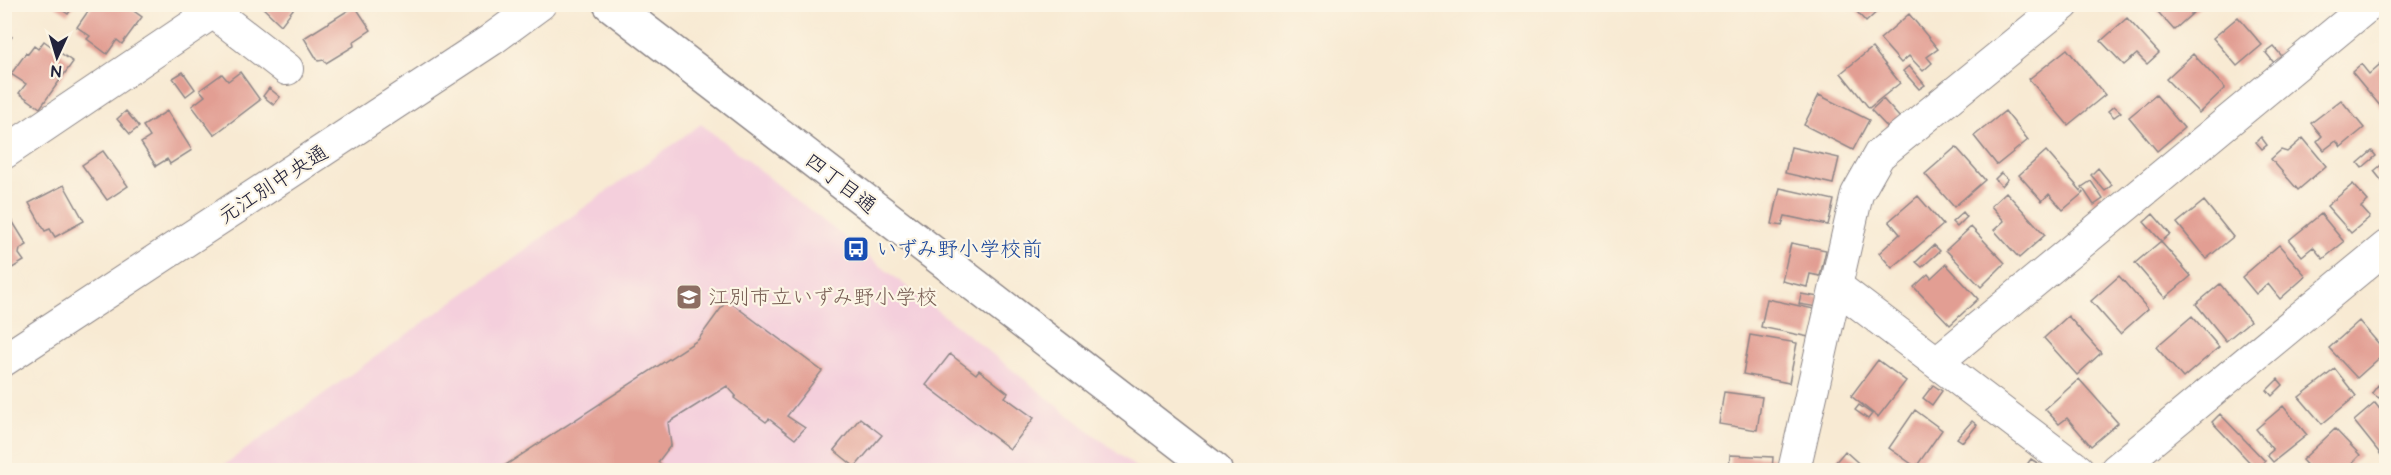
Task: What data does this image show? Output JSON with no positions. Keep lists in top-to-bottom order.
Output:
{
  "streets": {
    "street": ["四丁目通", "元江別中央通"]
  },
  "places": {
    "bus stop": ["いずみ野小学校前"],
    "school or university": ["江別市立いずみ野小学校"]
  },
  "north": "bottom"
}
